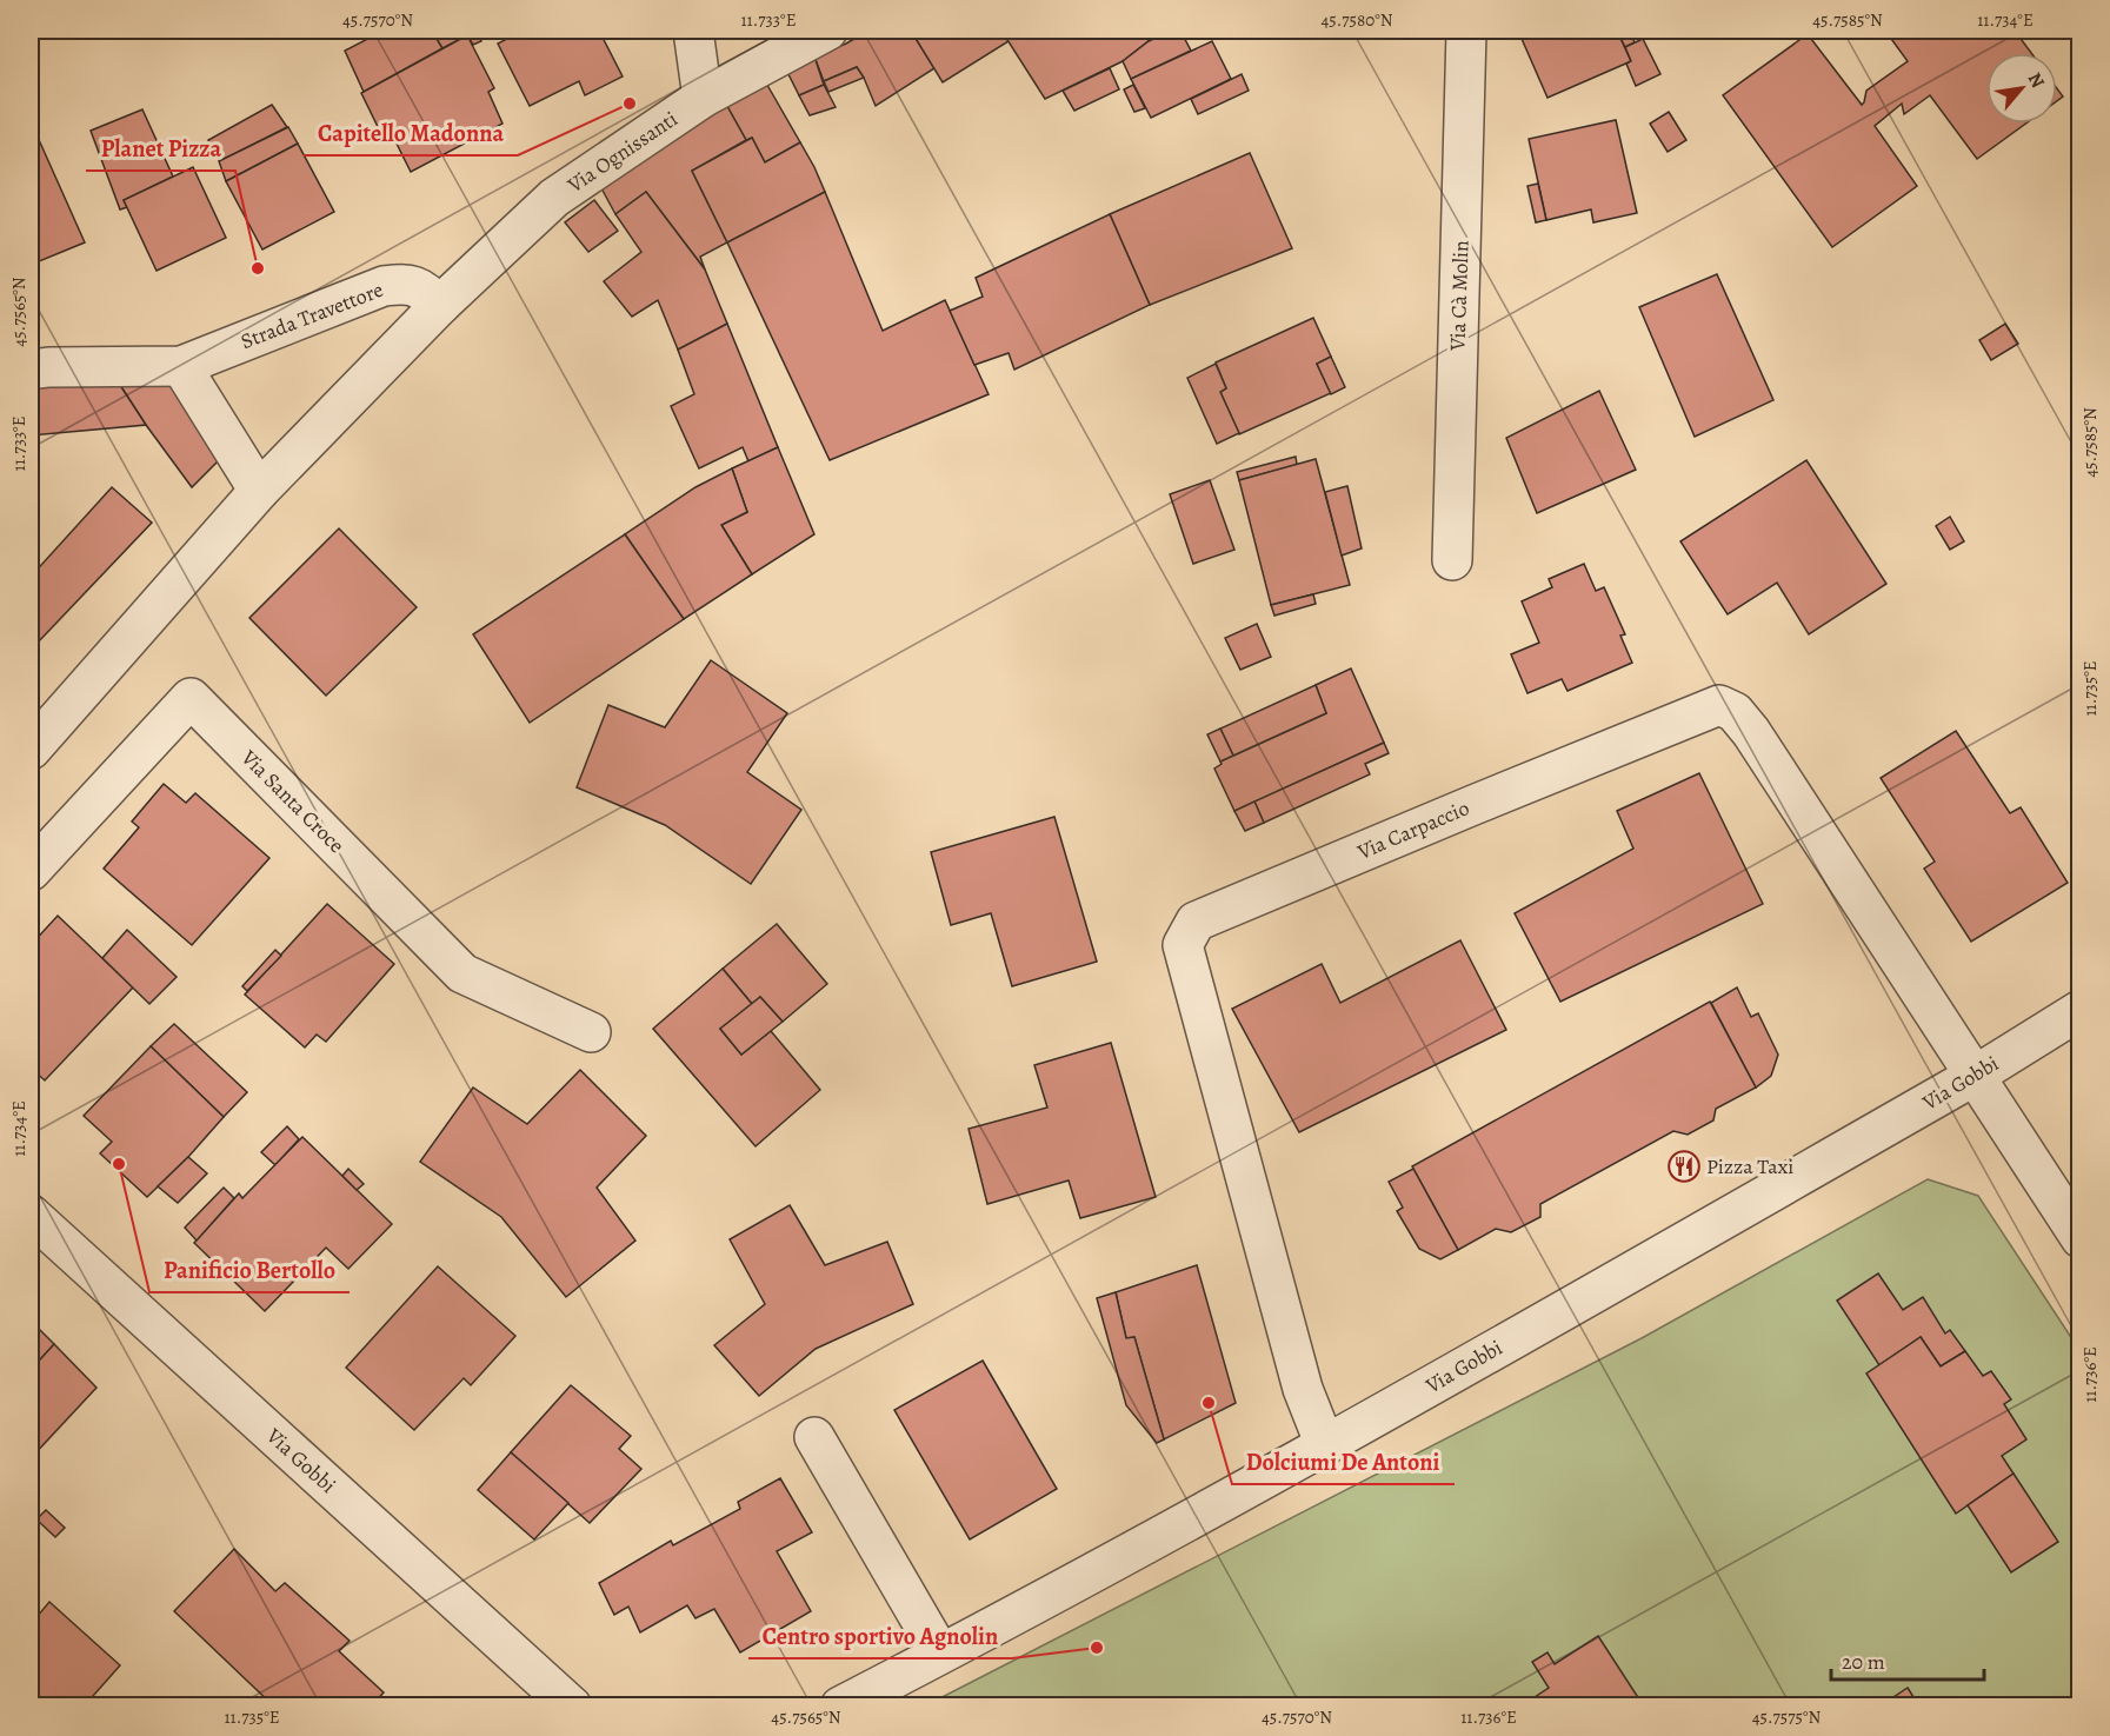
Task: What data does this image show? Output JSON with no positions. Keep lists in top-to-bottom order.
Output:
{
  "streets": {
    "street": [
      "Via Ognissanti",
      "Via Cà Molin",
      "Strada Travettore",
      "Via Santa Croce",
      "Via Carpaccio",
      "Via Gobbi"
    ]
  },
  "crossings": [
    ["Via Ognissanti", "Strada Travettore"],
    ["Via Carpaccio", "Via Gobbi"]
  ],
  "places": {
    "other": [
      "Capitello Madonna",
      "Planet Pizza",
      "Panificio Bertollo",
      "Dolciumi De Antoni",
      "Centro sportivo Agnolin"
    ],
    "restaurant": ["Pizza Taxi"]
  },
  "scale_bar": "20 m",
  "north": "top right",
  "coordinates": [
    "45.7570°N",
    "11.733°E",
    "45.7580°N",
    "45.7585°N",
    "11.734°E",
    "45.7565°N",
    "11.735°E",
    "11.736°E",
    "45.7575°N"
  ]
}
